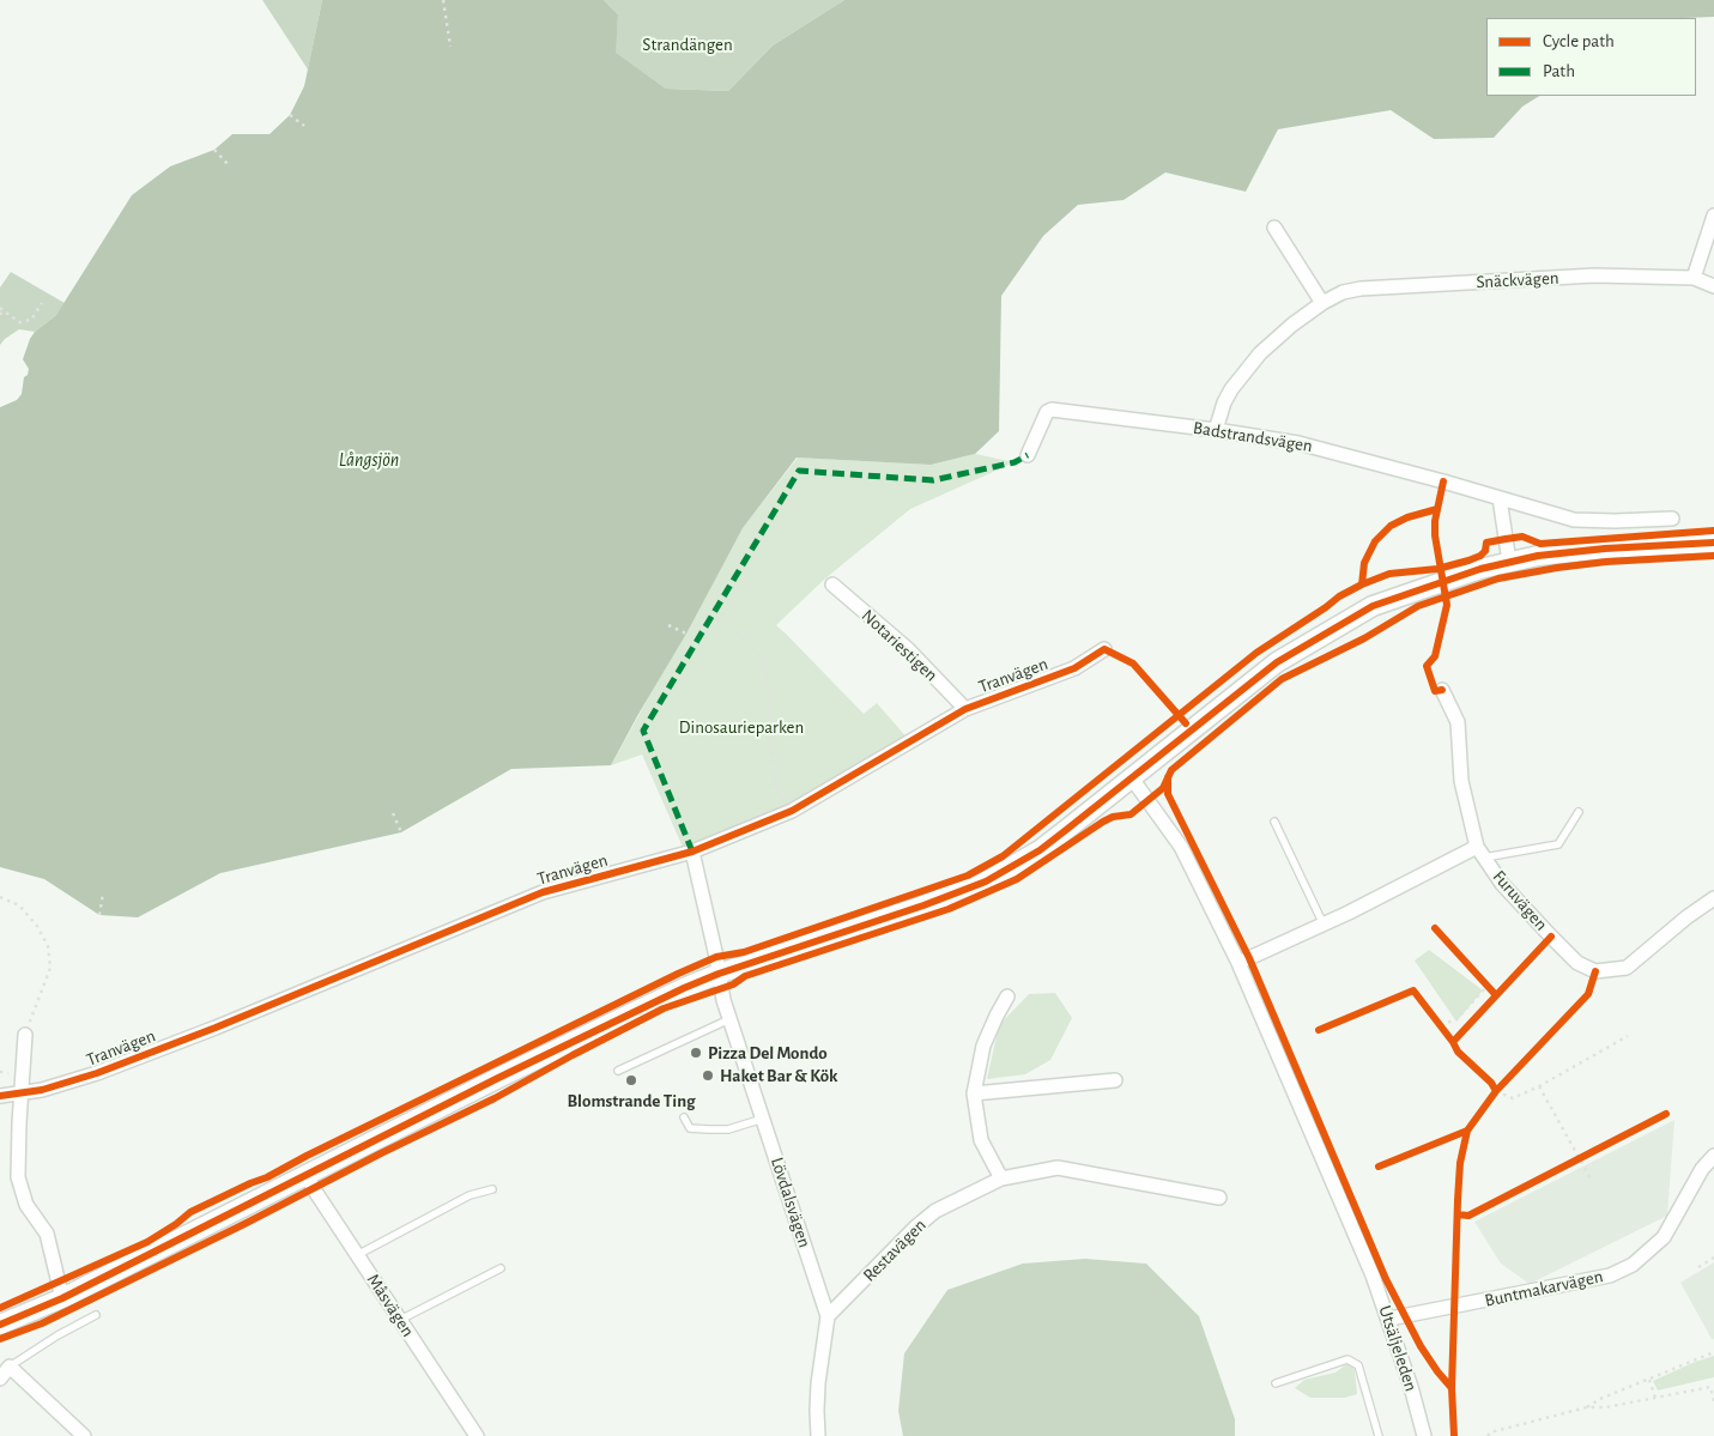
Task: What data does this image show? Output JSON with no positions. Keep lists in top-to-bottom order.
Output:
{
  "streets": {
    "street": [
      "Snäckvägen",
      "Badstrandsvägen",
      "Notariestigen",
      "Tranvägen",
      "Furuvägen",
      "Lövdalsvägen",
      "Restavägen",
      "Buntmakarvägen",
      "Måsvägen",
      "Utsäljeleden"
    ]
  },
  "crossings": [
    ["Snäckvägen", "Badstrandsvägen"],
    ["Notariestigen", "Tranvägen"],
    ["Lövdalsvägen", "Restavägen"],
    ["Buntmakarvägen", "Utsäljeleden"]
  ],
  "water": ["Långsjön"],
  "parks": ["Strandängen", "Dinosaurieparken"],
  "places": ["Pizza Del Mondo", "Haket Bar & Kök", "Blomstrande Ting"],
  "legend": ["Cycle path", "Path"]
}
